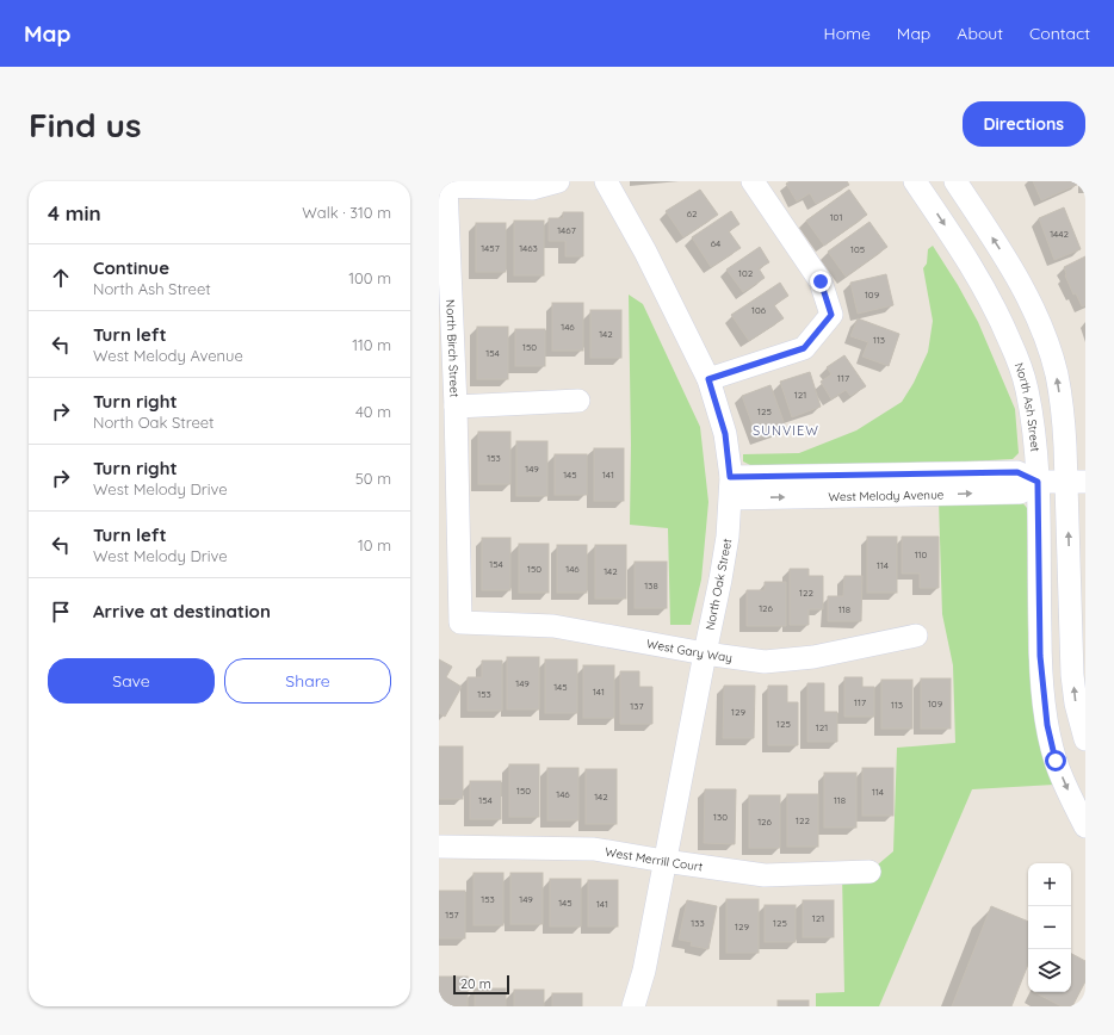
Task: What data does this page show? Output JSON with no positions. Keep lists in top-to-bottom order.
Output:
{
  "streets": {
    "street": [
      "North Birch Street",
      "North Ash Street",
      "West Melody Avenue",
      "North Oak Street",
      "West Gary Way",
      "West Merrill Court"
    ]
  },
  "crossings": [
    ["North Birch Street", "West Gary Way"],
    ["North Ash Street", "West Melody Avenue"],
    ["West Melody Avenue", "North Oak Street"],
    ["North Oak Street", "West Gary Way"],
    ["North Oak Street", "West Merrill Court"]
  ],
  "districts": ["SUNVIEW"],
  "house_numbers": [
    "62",
    "101",
    "1467",
    "1442",
    "64",
    "1457",
    "1463",
    "105",
    "102",
    "109",
    "106",
    "146",
    "142",
    "113",
    "150",
    "154",
    "117",
    "121",
    "125",
    "153",
    "149",
    "145",
    "141",
    "110",
    "154",
    "114",
    "150",
    "146",
    "142",
    "138",
    "122",
    "126",
    "118",
    "149",
    "145",
    "141",
    "153",
    "117",
    "109",
    "113",
    "137",
    "129",
    "125",
    "121",
    "150",
    "114",
    "146",
    "142",
    "154",
    "118",
    "130",
    "122",
    "126",
    "153",
    "149",
    "145",
    "141",
    "157",
    "121",
    "133",
    "125",
    "129"
  ],
  "scale_bar": "20 m",
  "page": {
    "header": "Map",
    "nav": [
      "Home",
      "Map",
      "About",
      "Contact"
    ],
    "buttons": [
      "Directions",
      ["Save", "Share"]
    ],
    "title": "Find us",
    "heading": ["4 min", "Walk · 310 m"],
    "list": [
      ["Continue", "North Ash Street", "100 m"],
      ["Turn left", "West Melody Avenue", "110 m"],
      ["Turn right", "North Oak Street", "40 m"],
      ["Turn right", "West Melody Drive", "50 m"],
      ["Turn left", "West Melody Drive", "10 m"],
      "Arrive at destination"
    ],
    "map_buttons": ["+", "−"],
    "scale": "20 m"
  }
}
